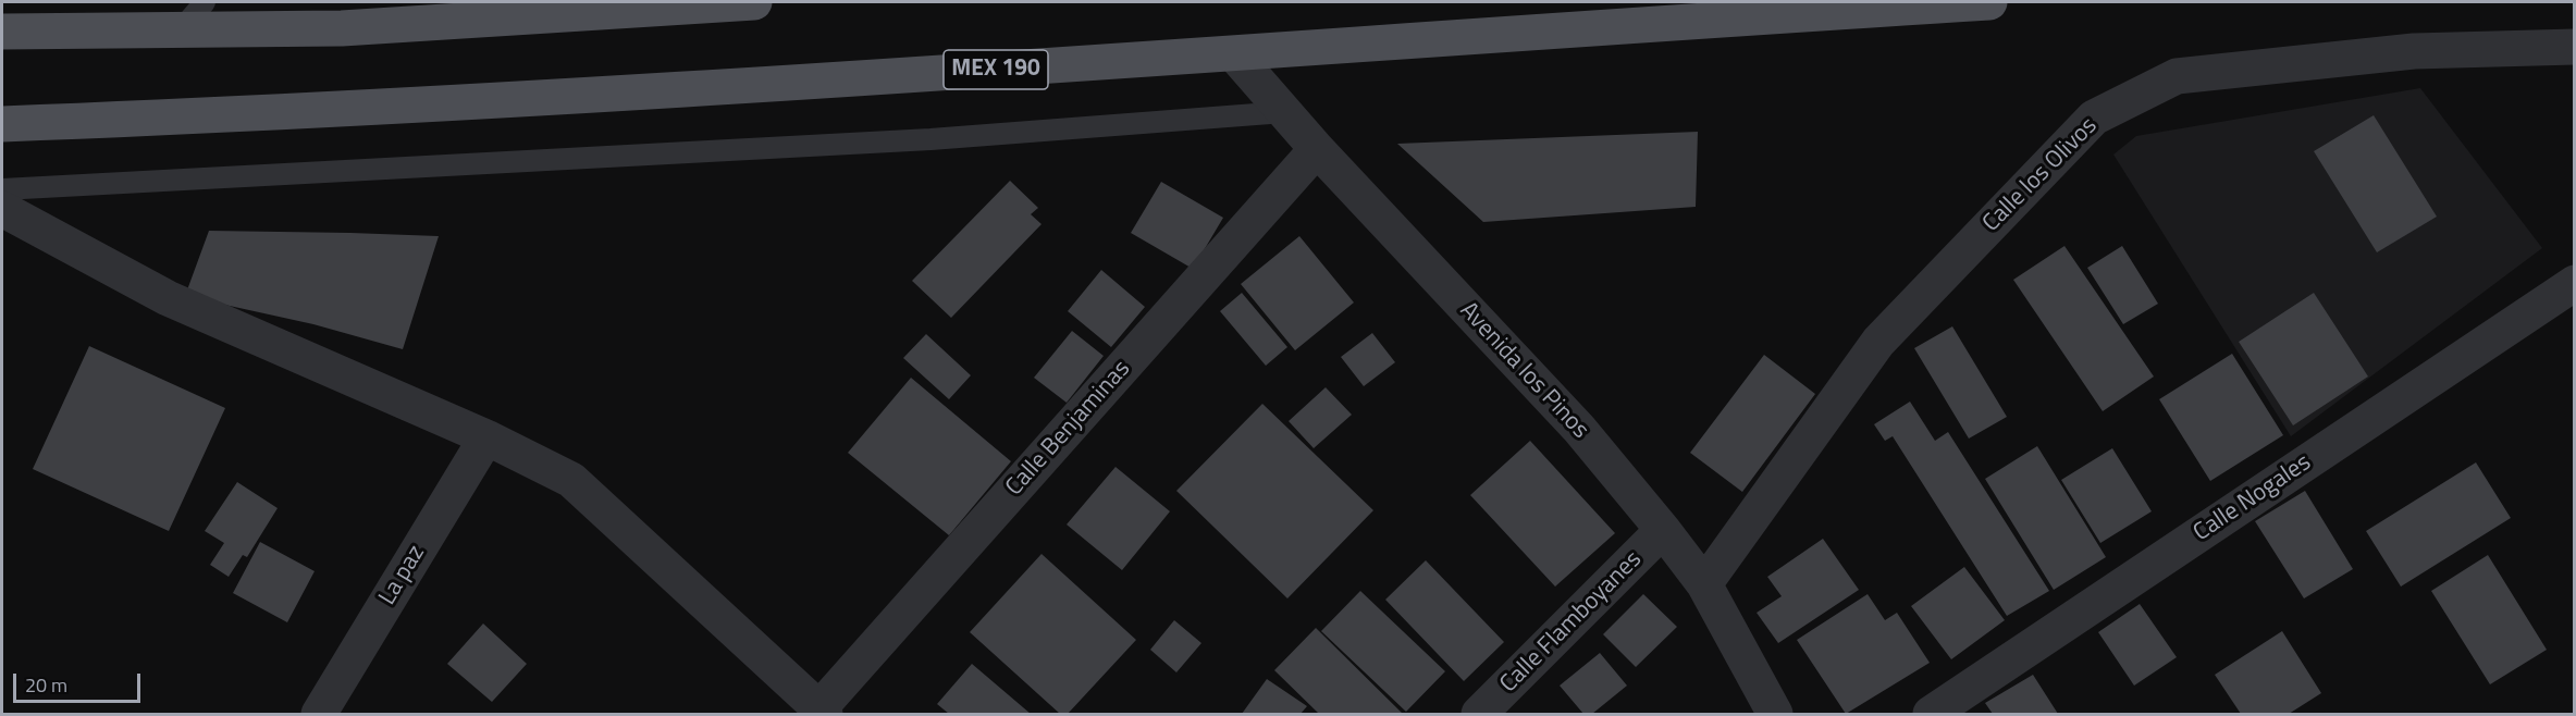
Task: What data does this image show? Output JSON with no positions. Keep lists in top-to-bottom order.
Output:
{
  "streets": {
    "main road": ["MEX 190"],
    "street": [
      "Calle los Olivos",
      "Avenida los Pinos",
      "Calle Benjaminas",
      "Calle Nogales",
      "La paz",
      "Calle Flamboyanes"
    ]
  },
  "crossings": [
    ["MEX 190", "Avenida los Pinos"],
    ["Calle los Olivos", "Avenida los Pinos"],
    ["Avenida los Pinos", "Calle Benjaminas"],
    ["Avenida los Pinos", "Calle Flamboyanes"]
  ],
  "scale_bar": "20 m"
}
